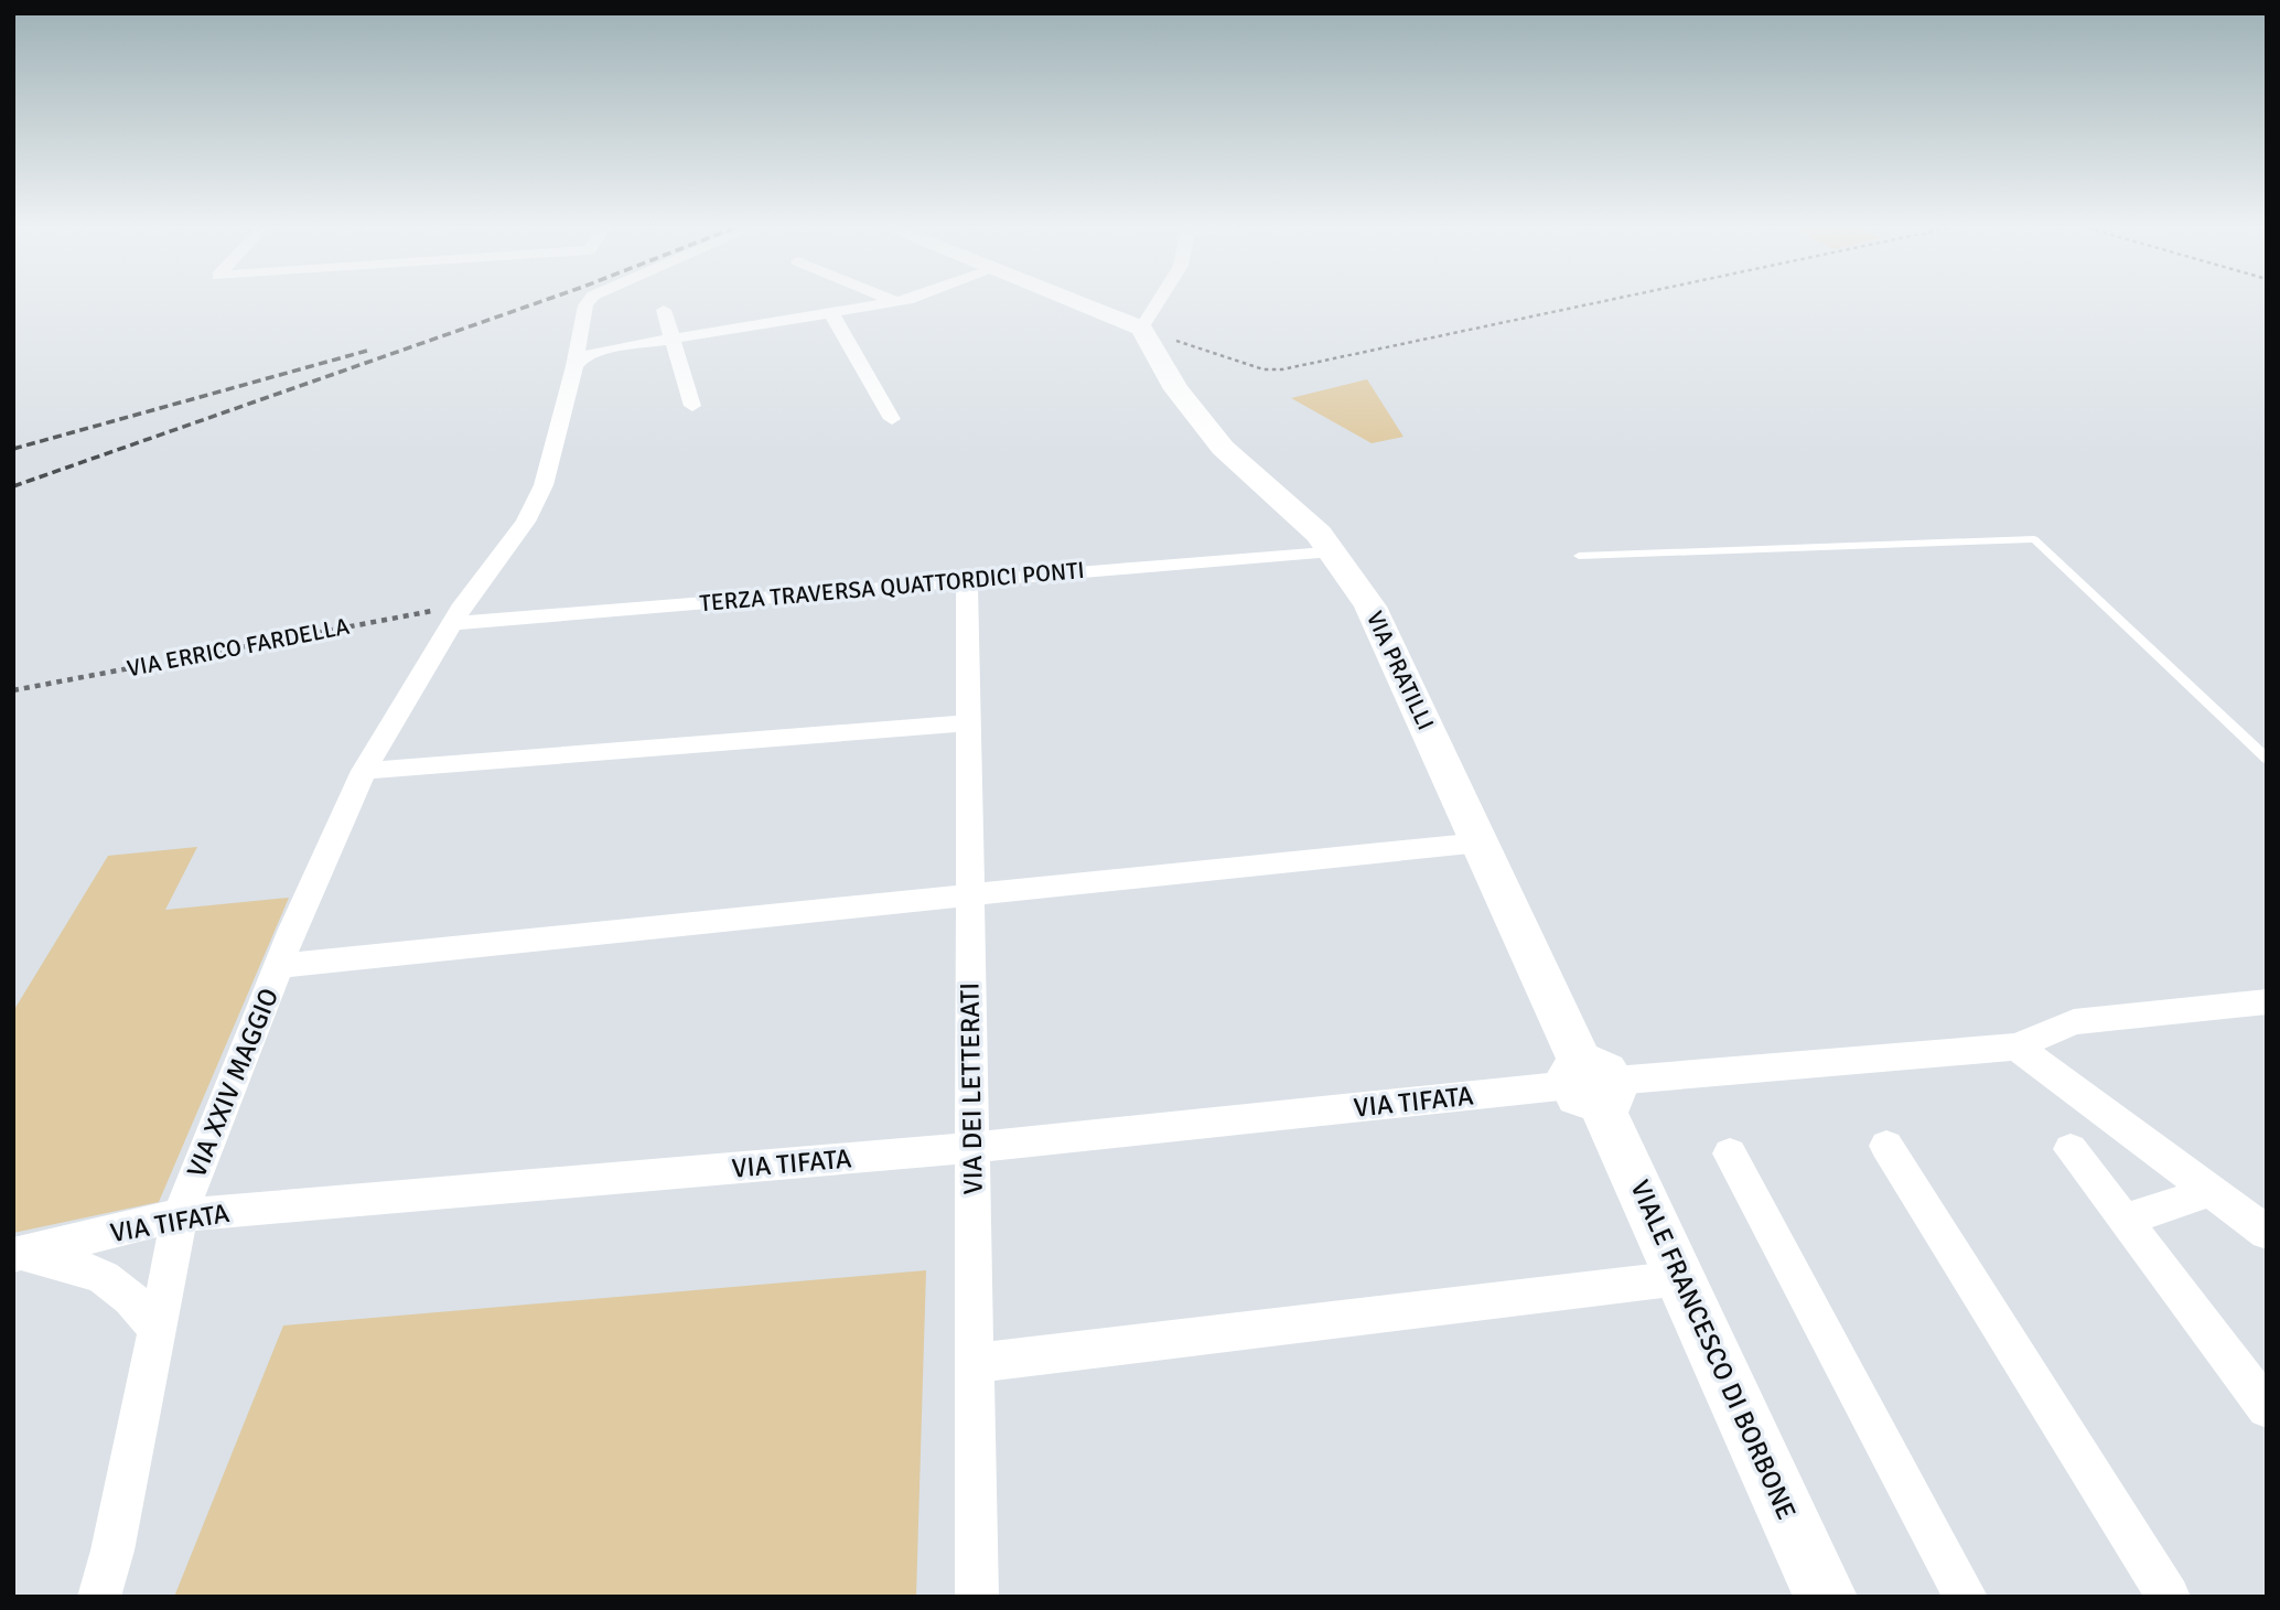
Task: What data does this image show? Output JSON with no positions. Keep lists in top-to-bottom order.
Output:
{
  "streets": {
    "street": [
      "TERZA TRAVERSA QUATTORDICI PONTI",
      "VIA PRATILLI",
      "VIA XXIV MAGGIO",
      "VIA DEI LETTERATI",
      "VIA TIFATA",
      "VIALE FRANCESCO DI BORBONE"
    ],
    "path": ["VIA ERRICO FARDELLA"]
  },
  "crossings": [
    ["TERZA TRAVERSA QUATTORDICI PONTI", "VIA ERRICO FARDELLA"],
    ["TERZA TRAVERSA QUATTORDICI PONTI", "VIA PRATILLI"],
    ["TERZA TRAVERSA QUATTORDICI PONTI", "VIA XXIV MAGGIO"],
    ["TERZA TRAVERSA QUATTORDICI PONTI", "VIA DEI LETTERATI"],
    ["VIA ERRICO FARDELLA", "VIA XXIV MAGGIO"],
    ["VIA PRATILLI", "VIA TIFATA"],
    ["VIA PRATILLI", "VIALE FRANCESCO DI BORBONE"],
    ["VIA XXIV MAGGIO", "VIA TIFATA"],
    ["VIA DEI LETTERATI", "VIA TIFATA"],
    ["VIA TIFATA", "VIALE FRANCESCO DI BORBONE"]
  ]
}
